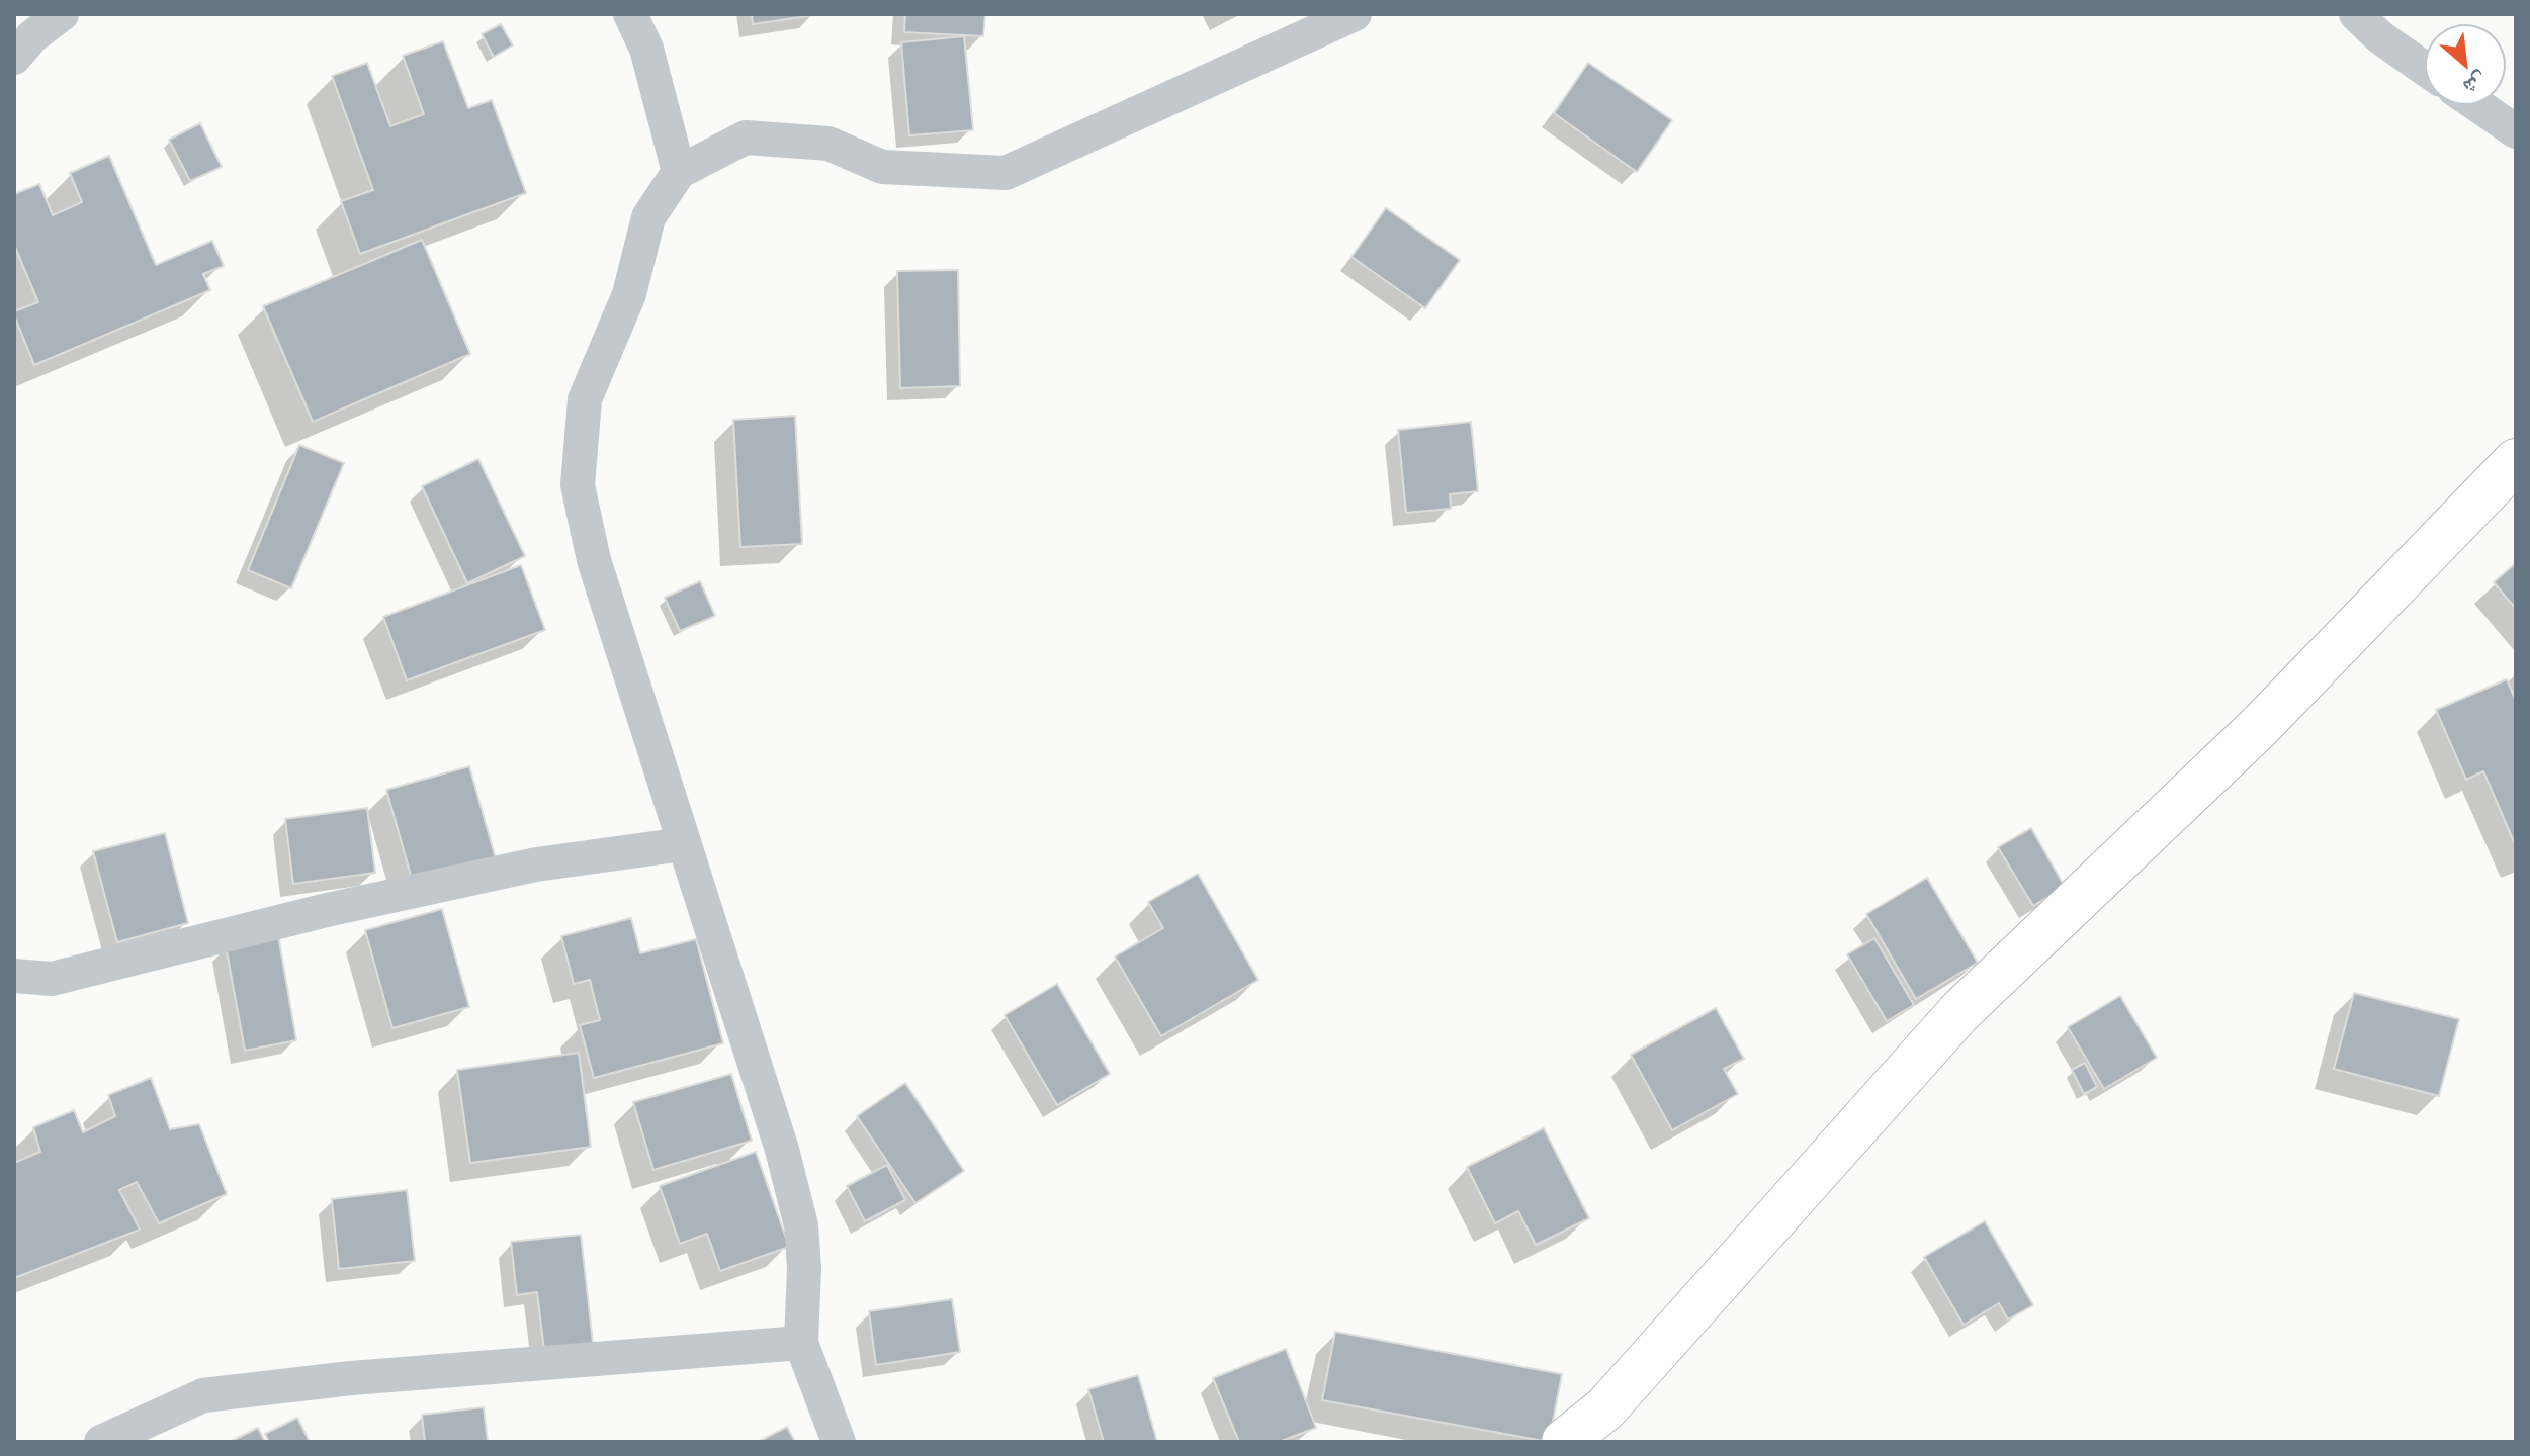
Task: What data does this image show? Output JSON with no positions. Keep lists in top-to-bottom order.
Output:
{
  "north": "bottom right"
}
